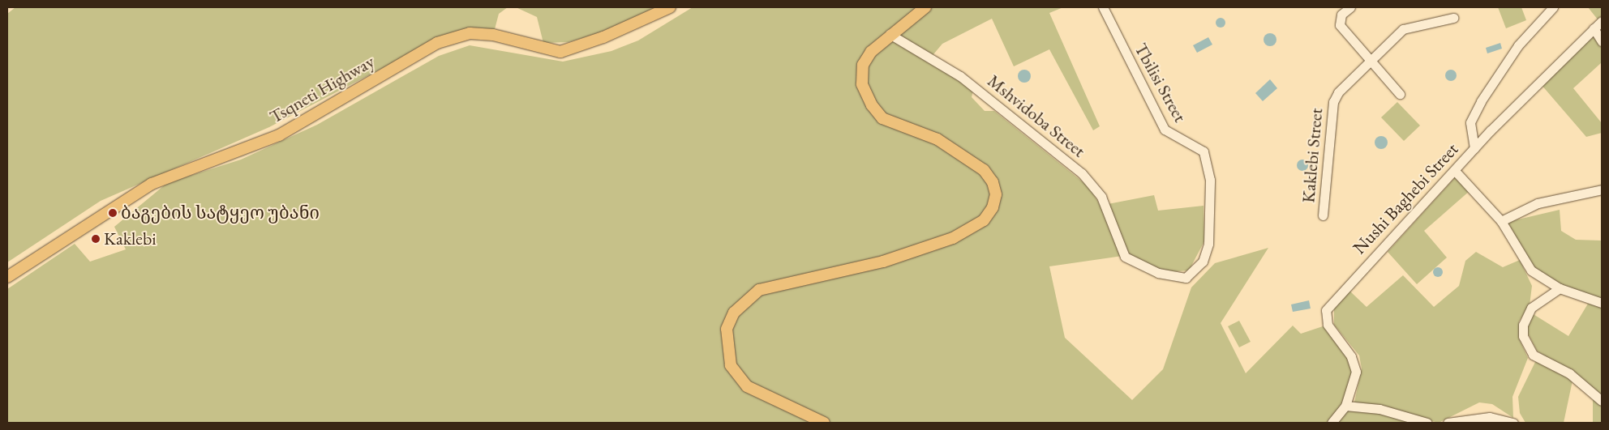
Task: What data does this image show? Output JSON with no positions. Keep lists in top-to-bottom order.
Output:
{
  "streets": {
    "main road": ["Tsqneti Highway"],
    "street": [
      "Tbilisi Street",
      "Mshvidoba Street",
      "Kaklebi Street",
      "Nushi Baghebi Street"
    ]
  },
  "crossings": [
    ["Tbilisi Street", "Mshvidoba Street"]
  ],
  "places": ["ბაგების სატყეო უბანი", "Kaklebi"]
}
